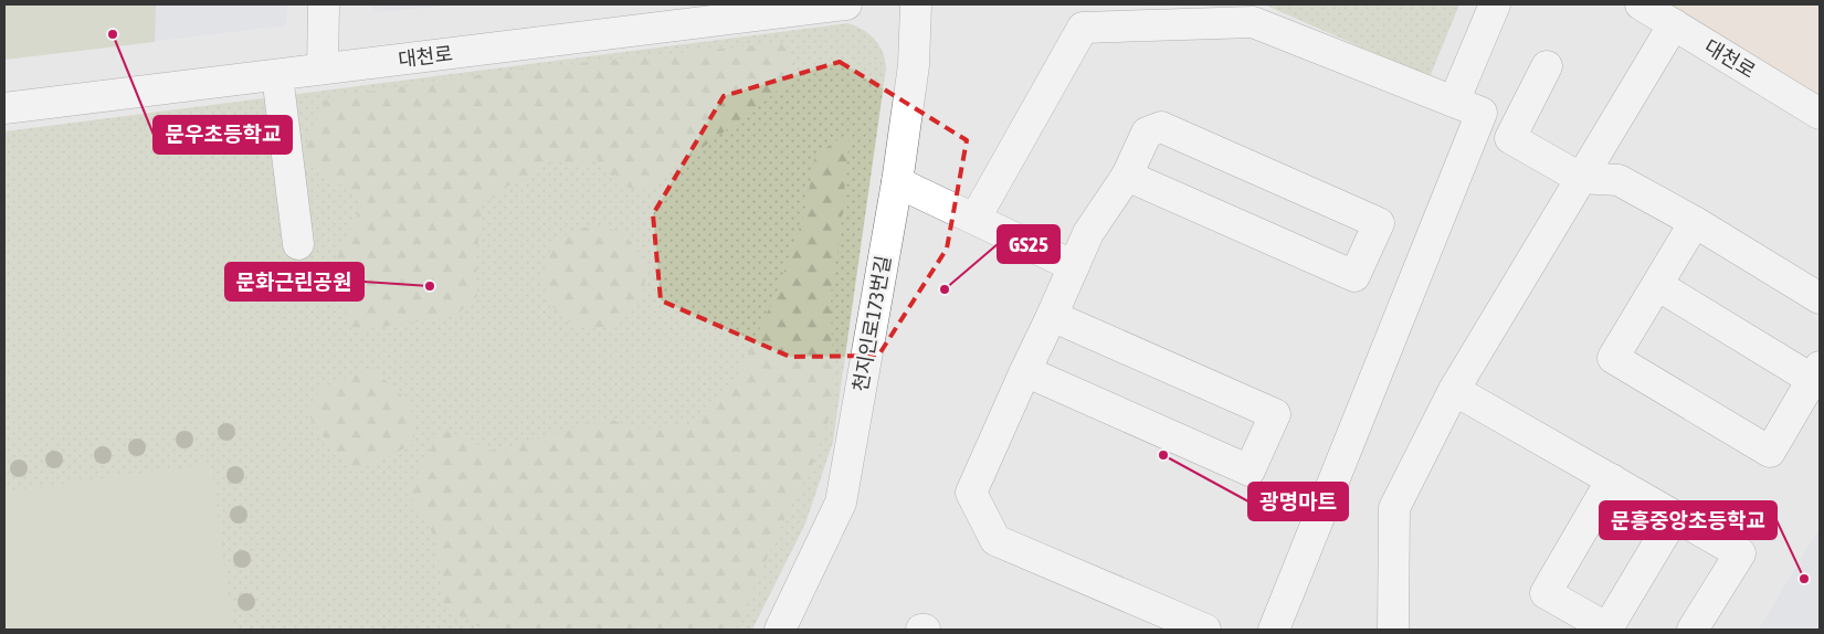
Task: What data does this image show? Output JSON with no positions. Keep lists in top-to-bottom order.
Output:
{
  "streets": {
    "street": ["대천로", "천지인로173번길"]
  },
  "places": [
    "문우초등학교",
    "문화근린공원",
    "GS25",
    "광명마트",
    "문흥중앙초등학교"
  ]
}
